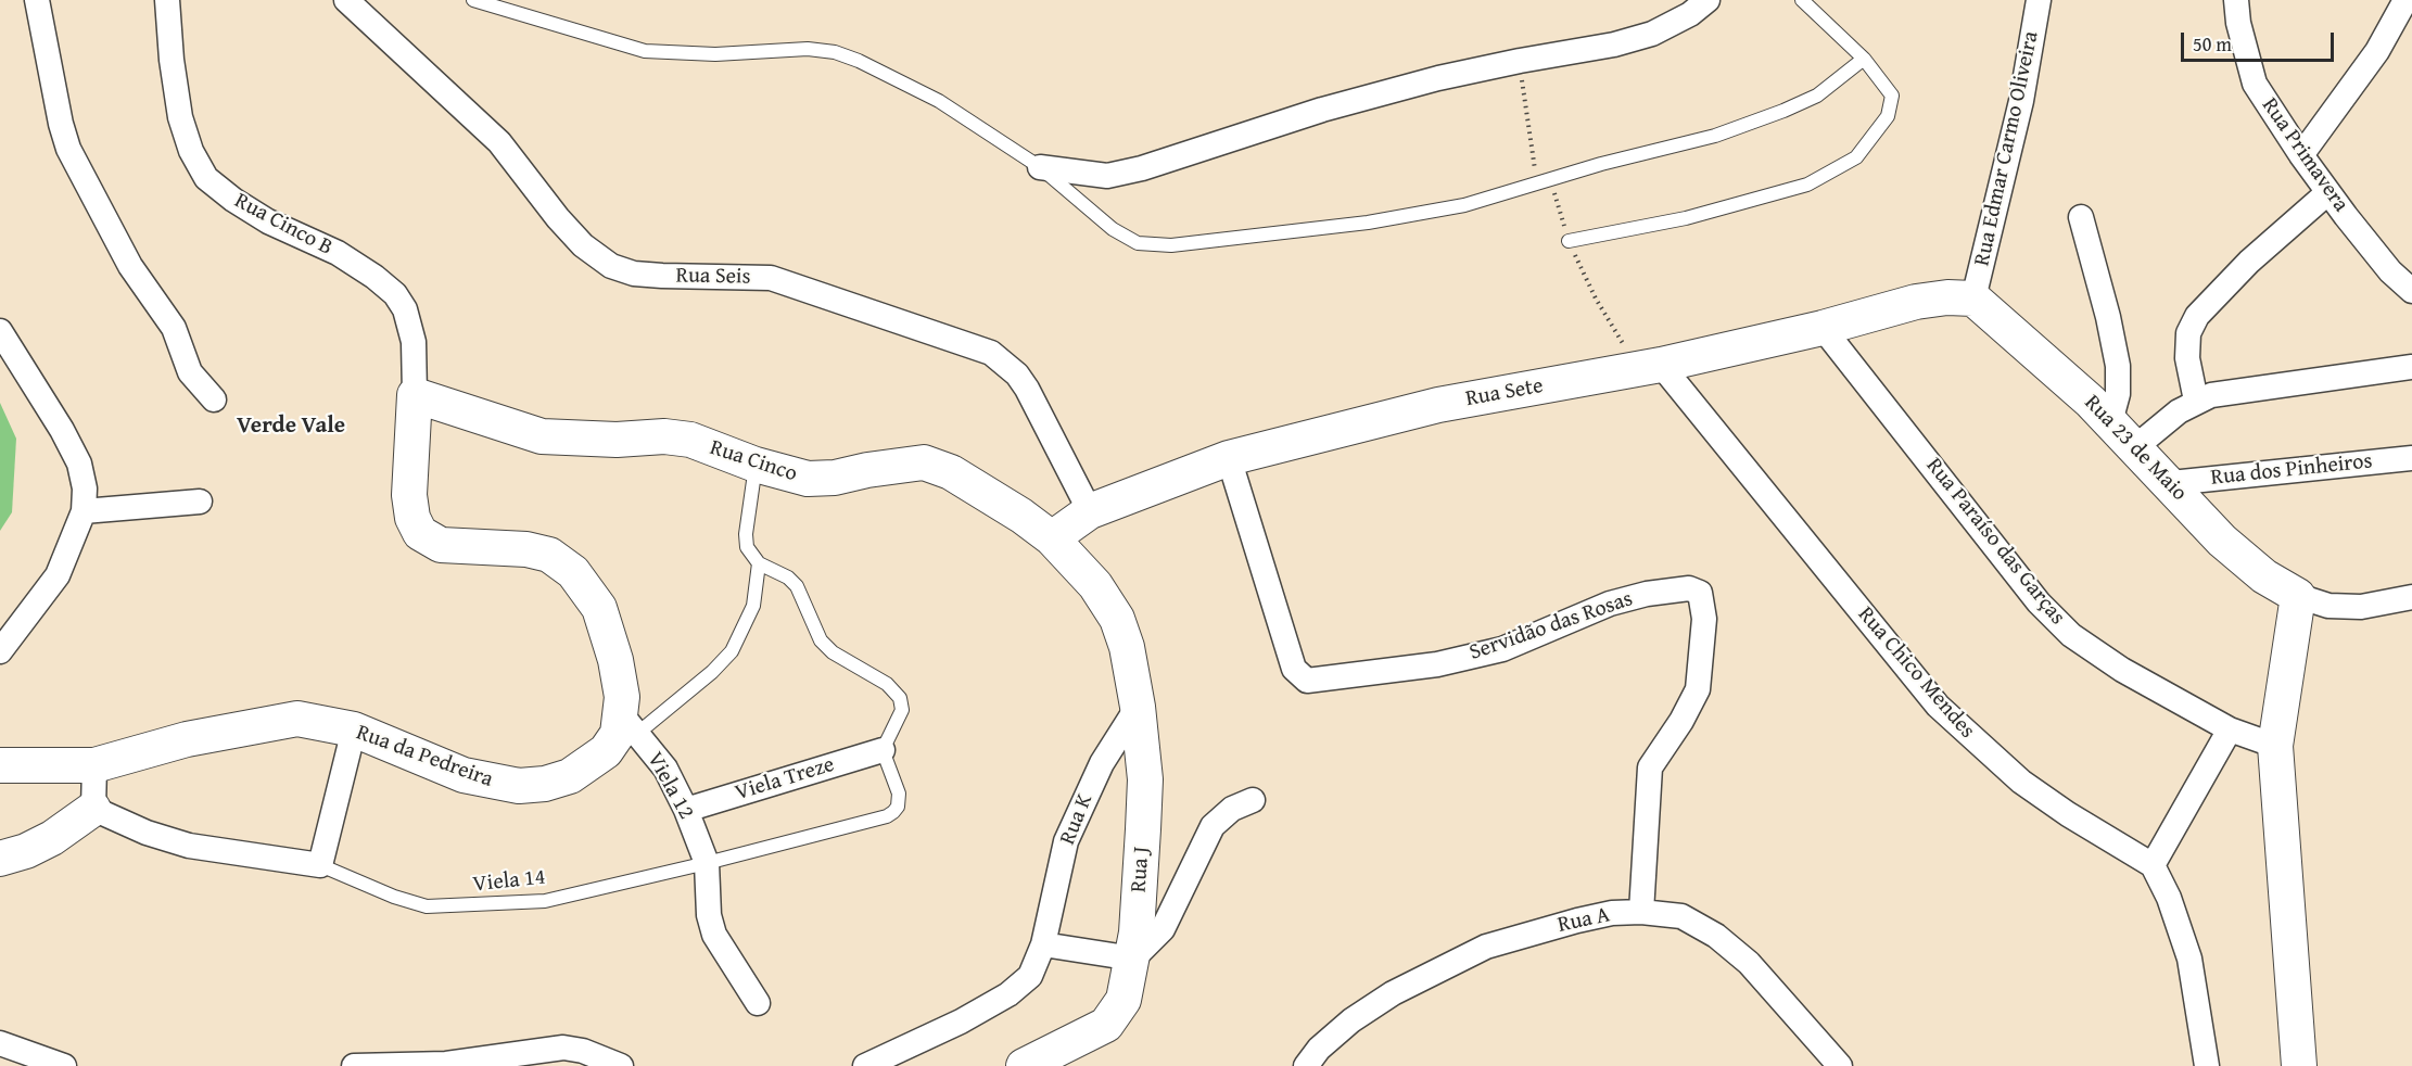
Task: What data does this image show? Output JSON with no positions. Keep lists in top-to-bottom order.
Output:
{
  "streets": {
    "street": [
      "Rua Edmar Carmo Oliveira",
      "Rua Primavera",
      "Rua Cinco B",
      "Rua Seis",
      "Rua Sete",
      "Rua 23 de Maio",
      "Rua Cinco",
      "Rua dos Pinheiros",
      "Rua Paraíso das Garças",
      "Servidão das Rosas",
      "Rua Chico Mendes",
      "Rua da Pedreira",
      "Viela Treze",
      "Viela 12",
      "Rua K",
      "Rua J",
      "Rua A"
    ],
    "lane": ["Viela 14"]
  },
  "crossings": [
    ["Rua Edmar Carmo Oliveira", "Rua Sete"],
    ["Rua Edmar Carmo Oliveira", "Rua 23 de Maio"],
    ["Rua Cinco B", "Rua Cinco"],
    ["Rua Cinco B", "Rua da Pedreira"],
    ["Rua Seis", "Rua Sete"],
    ["Rua Sete", "Rua 23 de Maio"],
    ["Rua Sete", "Rua Cinco"],
    ["Rua Sete", "Rua Paraíso das Garças"],
    ["Rua Sete", "Servidão das Rosas"],
    ["Rua Sete", "Rua Chico Mendes"],
    ["Rua 23 de Maio", "Rua dos Pinheiros"],
    ["Rua Cinco", "Rua da Pedreira"],
    ["Rua Cinco", "Rua J"],
    ["Servidão das Rosas", "Rua A"],
    ["Rua da Pedreira", "Viela 12"],
    ["Viela Treze", "Viela 12"],
    ["Viela Treze", "Viela 14"],
    ["Viela 12", "Viela 14"],
    ["Rua K", "Rua J"]
  ],
  "districts": ["Verde Vale"],
  "scale_bar": "50 m"
}
